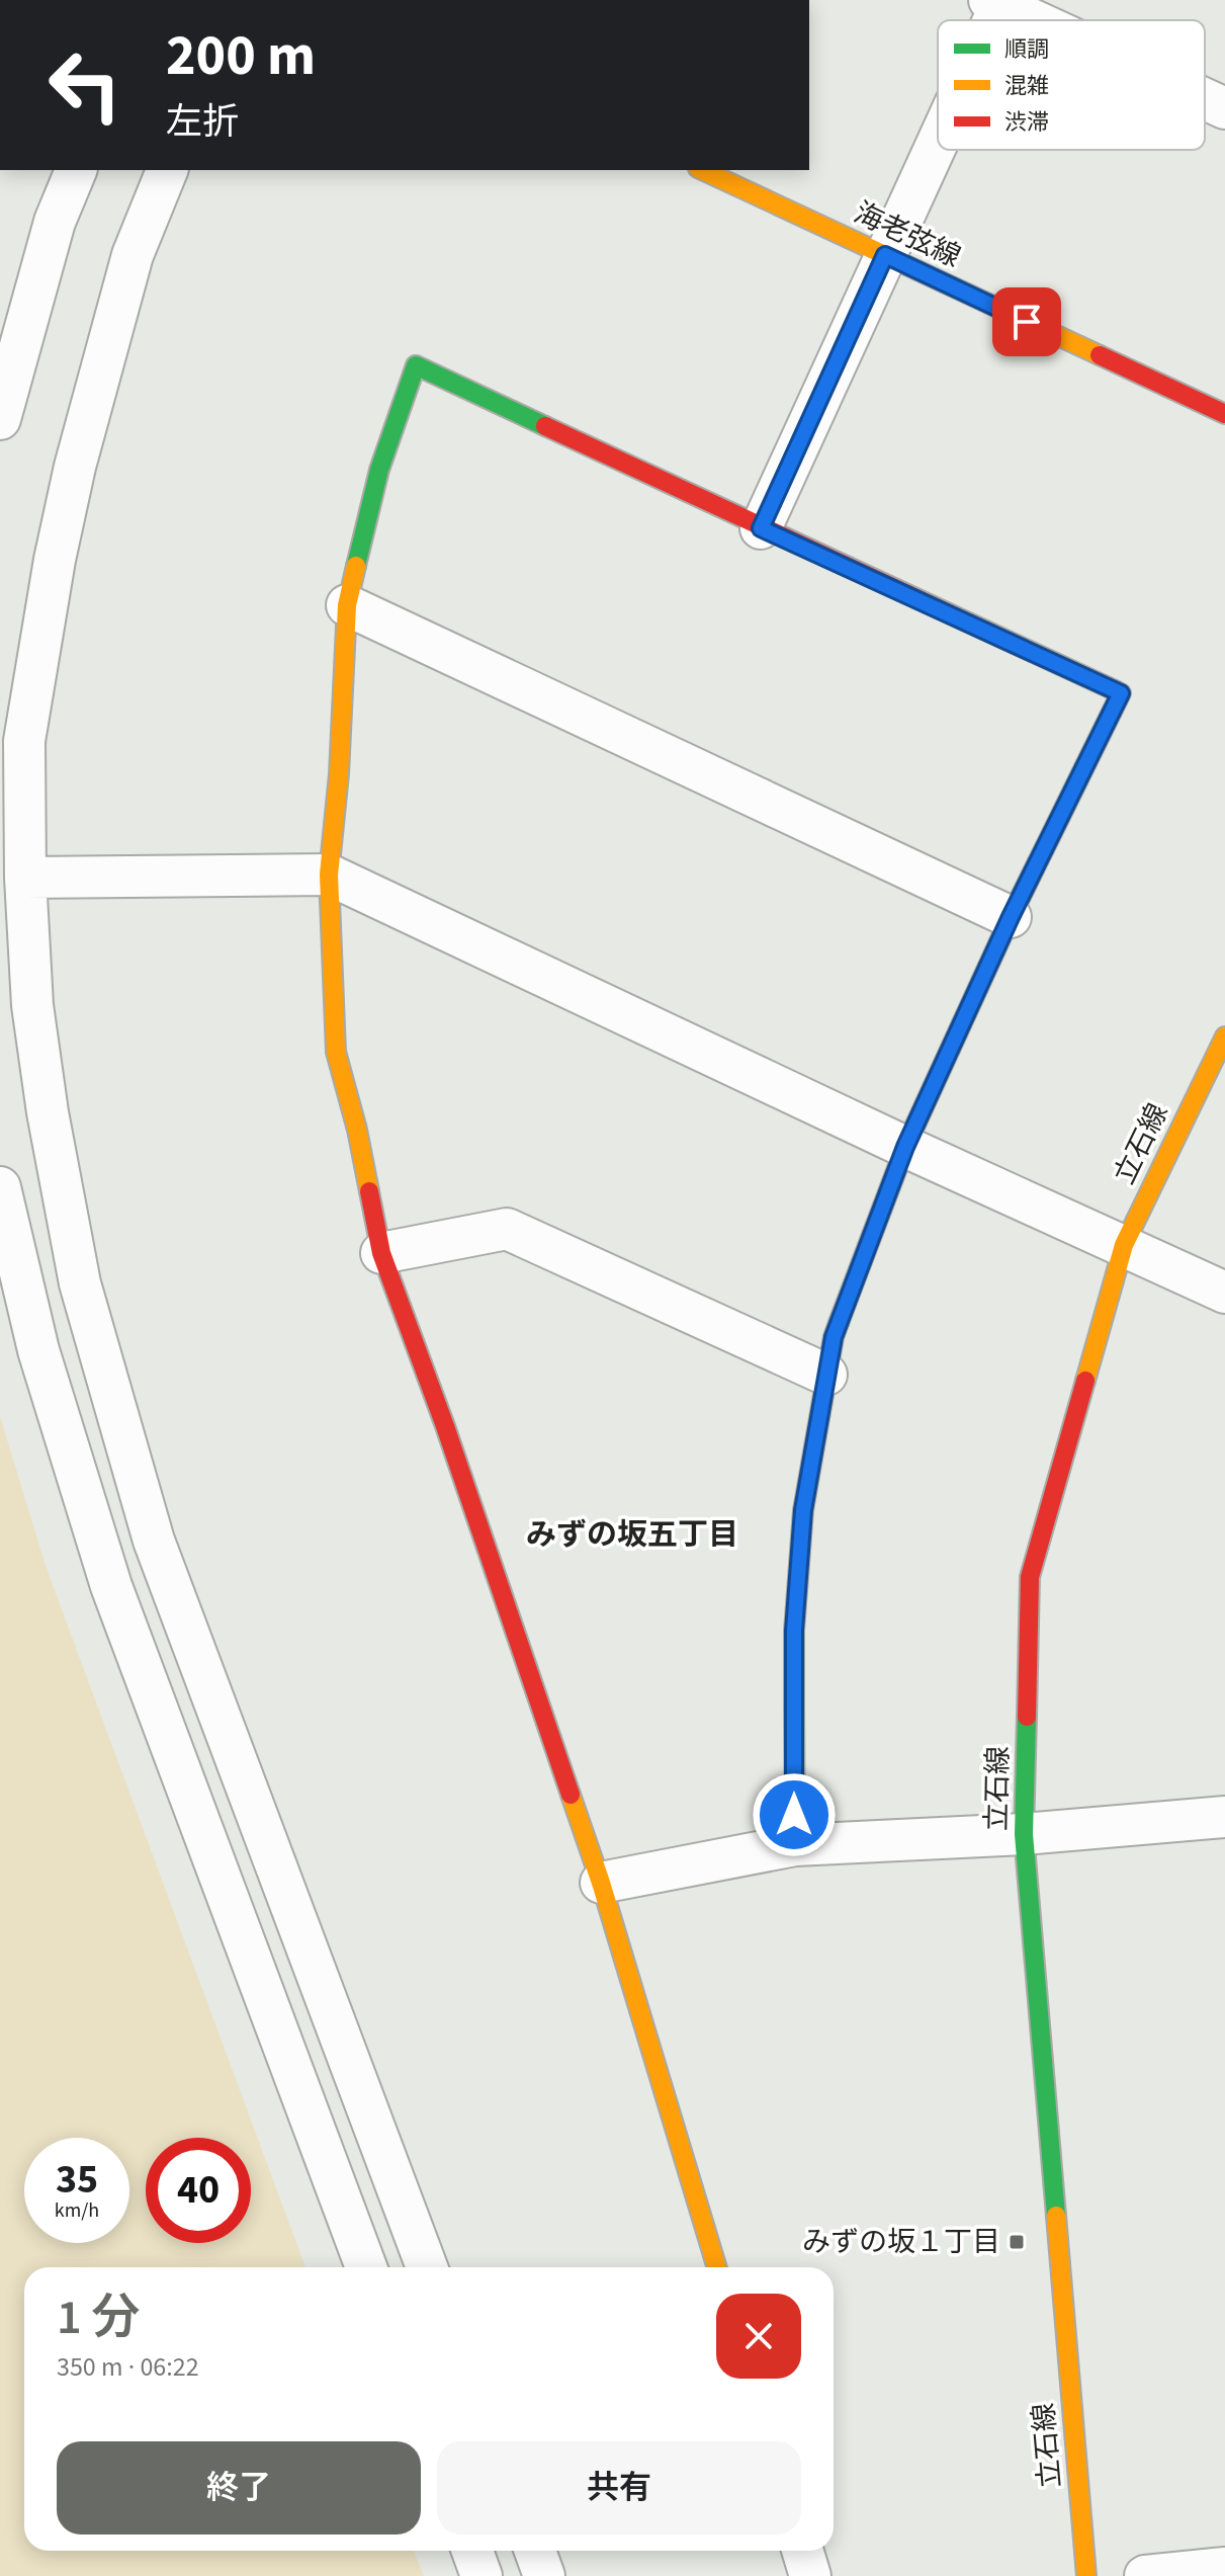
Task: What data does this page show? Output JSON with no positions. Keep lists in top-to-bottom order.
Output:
{
  "streets": {
    "street": ["海老弦線", "立石線"]
  },
  "districts": ["みずの坂五丁目"],
  "places": {
    "transit": ["みずの坂１丁目"]
  },
  "legend": ["順調", "混雑", "渋滞"],
  "page": {
    "turn": ["200 m", "左折"],
    "speed": "35 km/h",
    "limit": "40",
    "heading": ["1 分", "350 m · 06:22"],
    "buttons": ["終了", "共有"]
  }
}
